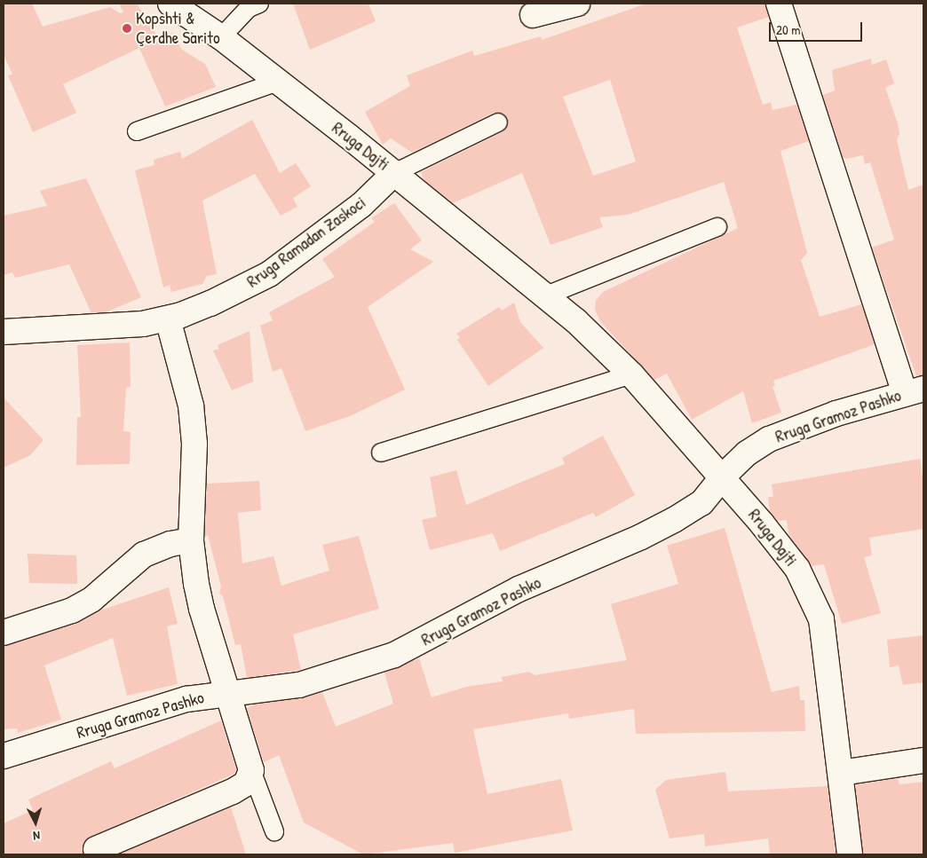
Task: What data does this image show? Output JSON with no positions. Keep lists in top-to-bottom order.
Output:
{
  "streets": {
    "street": ["Rruga Dajti", "Rruga Ramadan Zaskoci", "Rruga Gramoz Pashko"]
  },
  "crossings": [
    ["Rruga Dajti", "Rruga Ramadan Zaskoci"],
    ["Rruga Dajti", "Rruga Gramoz Pashko"]
  ],
  "places": ["Kopshti & Çerdhe Sarito"],
  "scale_bar": "20 m",
  "north": "bottom"
}
